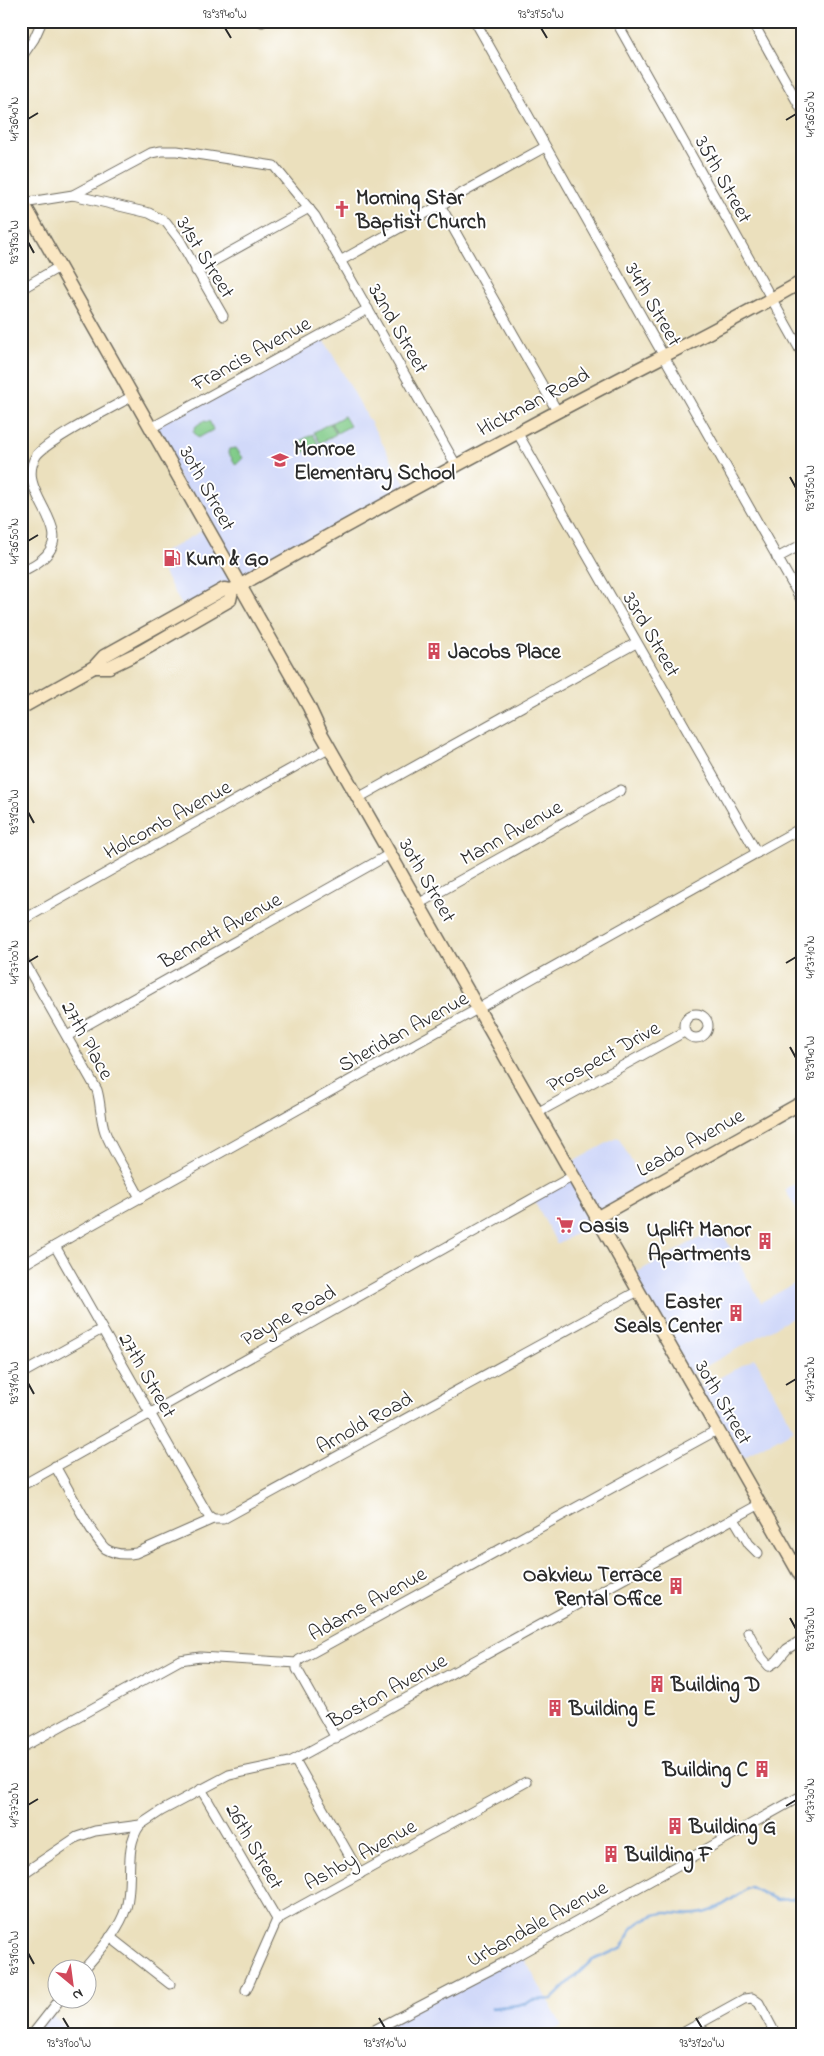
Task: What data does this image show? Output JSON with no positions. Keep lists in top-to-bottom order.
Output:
{
  "streets": {
    "street": [
      "35th Street",
      "31st Street",
      "34th Street",
      "32nd Street",
      "Francis Avenue",
      "Hickman Road",
      "30th Street",
      "33rd Street",
      "Holcomb Avenue",
      "Mann Avenue",
      "Bennett Avenue",
      "Sheridan Avenue",
      "27th Place",
      "Prospect Drive",
      "Leado Avenue",
      "Payne Road",
      "27th Street",
      "Arnold Road",
      "Adams Avenue",
      "Boston Avenue",
      "26th Street",
      "Ashby Avenue",
      "Urbandale Avenue"
    ]
  },
  "crossings": [
    ["35th Street", "Hickman Road"],
    ["31st Street", "32nd Street"],
    ["34th Street", "Hickman Road"],
    ["32nd Street", "Francis Avenue"],
    ["32nd Street", "Hickman Road"],
    ["Francis Avenue", "30th Street"],
    ["Hickman Road", "30th Street"],
    ["Hickman Road", "33rd Street"],
    ["30th Street", "Holcomb Avenue"],
    ["30th Street", "Mann Avenue"],
    ["30th Street", "Bennett Avenue"],
    ["30th Street", "Sheridan Avenue"],
    ["30th Street", "Prospect Drive"],
    ["30th Street", "Leado Avenue"],
    ["30th Street", "Payne Road"],
    ["30th Street", "Arnold Road"],
    ["30th Street", "Adams Avenue"],
    ["30th Street", "Boston Avenue"],
    ["33rd Street", "Sheridan Avenue"],
    ["Bennett Avenue", "27th Place"],
    ["Sheridan Avenue", "27th Place"],
    ["Sheridan Avenue", "27th Street"],
    ["Payne Road", "27th Street"],
    ["Payne Road", "Arnold Road"],
    ["27th Street", "Arnold Road"],
    ["Boston Avenue", "26th Street"],
    ["26th Street", "Ashby Avenue"]
  ],
  "places": {
    "church": ["Morning Star Baptist Church"],
    "school or university": ["Monroe Elementary School"],
    "fuel station": ["Kum & Go"],
    "building": [
      "Jacobs Place",
      "Uplift Manor Apartments",
      "Easter Seals Center",
      "Oakview Terrace Rental Office",
      "Building D",
      "Building E",
      "Building C",
      "Building G",
      "Building F"
    ],
    "supermarket": ["Oasis"]
  },
  "north": "bottom right",
  "coordinates": [
    "93°39'40\"W",
    "93°39'50\"W",
    "41°36'50\"N",
    "41°36'40\"N",
    "93°39'30\"W",
    "93°39'20\"W",
    "41°37'10\"N",
    "41°37'00\"N",
    "41°37'20\"N",
    "93°39'10\"W",
    "41°37'30\"N",
    "93°39'00\"W"
  ]
}
